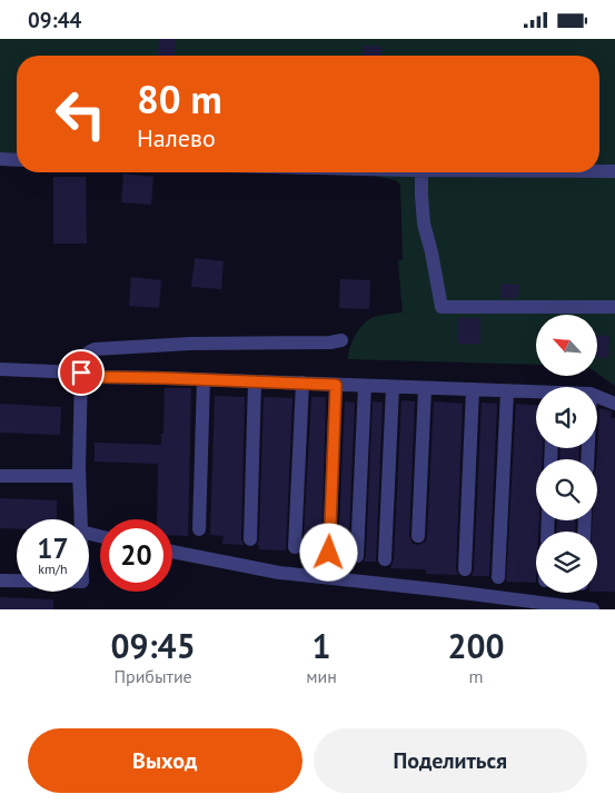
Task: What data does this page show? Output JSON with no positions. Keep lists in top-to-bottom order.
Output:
{
  "north": "top left",
  "page": {
    "status": "09:44",
    "turn": ["80 m", "Налево"],
    "speed": "17 km/h",
    "limit": "20",
    "eta": [
      "09:45",
      "Прибытие",
      "1",
      "мин",
      "200",
      "m"
    ],
    "buttons": ["Выход", "Поделиться"]
  }
}
